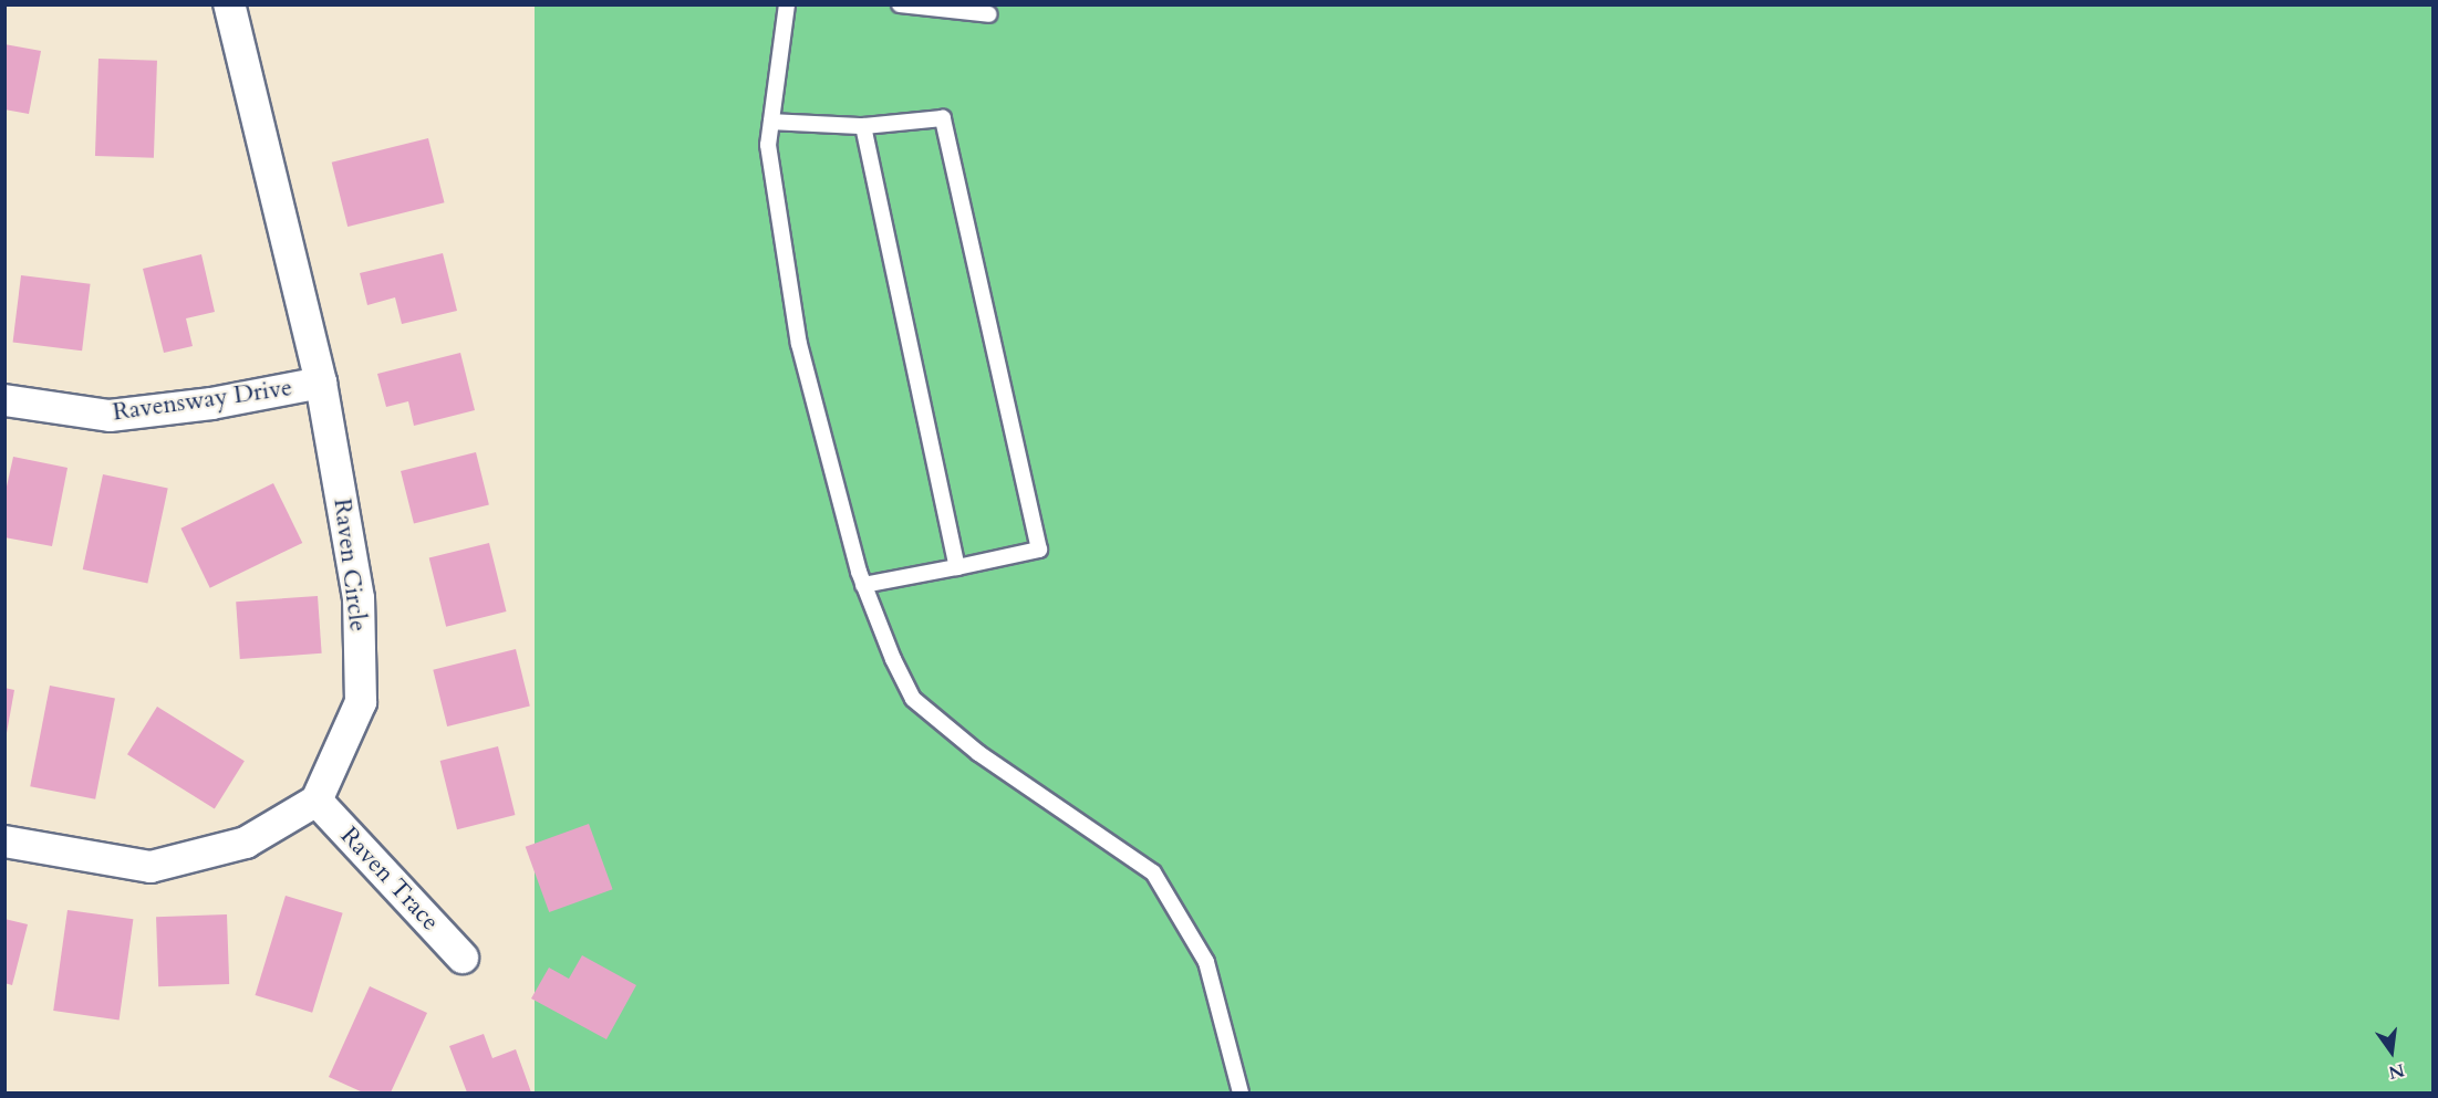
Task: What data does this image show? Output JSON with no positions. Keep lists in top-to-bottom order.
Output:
{
  "streets": {
    "street": ["Ravensway Drive", "Raven Circle", "Raven Trace"]
  },
  "crossings": [
    ["Ravensway Drive", "Raven Circle"],
    ["Raven Circle", "Raven Trace"]
  ],
  "north": "bottom"
}
